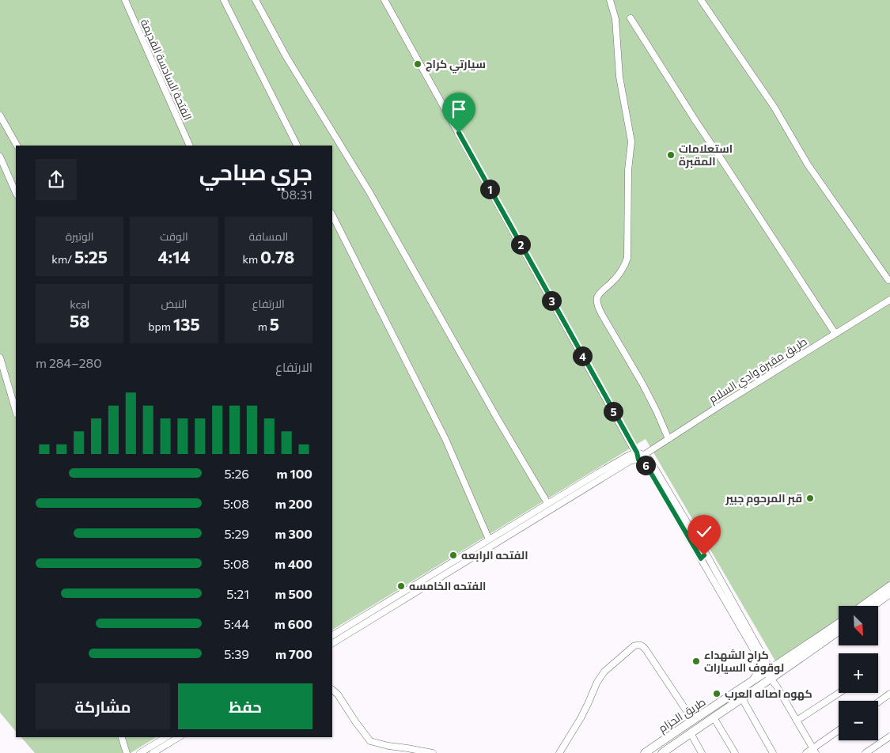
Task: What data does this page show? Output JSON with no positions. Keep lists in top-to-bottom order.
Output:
{
  "streets": {
    "main road": ["طريق الحزام"],
    "street": ["الفتحة السادسة القديمة", "طريق مقبرة وادي السلام"]
  },
  "places": [
    "سيارتي كراج",
    "استعلامات المقبرة",
    "قبر المرحوم جبير",
    "الفتحه الرابعه",
    "الفتحه الخامسه",
    "كراج الشهداء لوقوف السيارات",
    "كهوه اصاله العرب"
  ],
  "north": "bottom right",
  "page": {
    "heading": ["جري صباحي", "08:31"],
    "pins": [
      "1",
      "2",
      "3",
      "4",
      "5",
      "6"
    ],
    "stats": [
      ["المسافة", "0.78 km"],
      ["الوقت", "4:14"],
      ["الوتيرة", "5:25 /km"],
      ["الارتفاع", "5 m"],
      ["النبض", "135 bpm"],
      ["kcal", "58"]
    ],
    "chart": ["الارتفاع", "280–284 m"],
    "list": [
      {
        "name": "100 m",
        "note": "5:26"
      },
      {
        "name": "200 m",
        "note": "5:08"
      },
      {
        "name": "300 m",
        "note": "5:29"
      },
      {
        "name": "400 m",
        "note": "5:08"
      },
      {
        "name": "500 m",
        "note": "5:21"
      },
      {
        "name": "600 m",
        "note": "5:44"
      },
      {
        "name": "700 m",
        "note": "5:39"
      }
    ],
    "map_buttons": ["+", "−"],
    "buttons": ["حفظ", "مشاركة"]
  }
}
